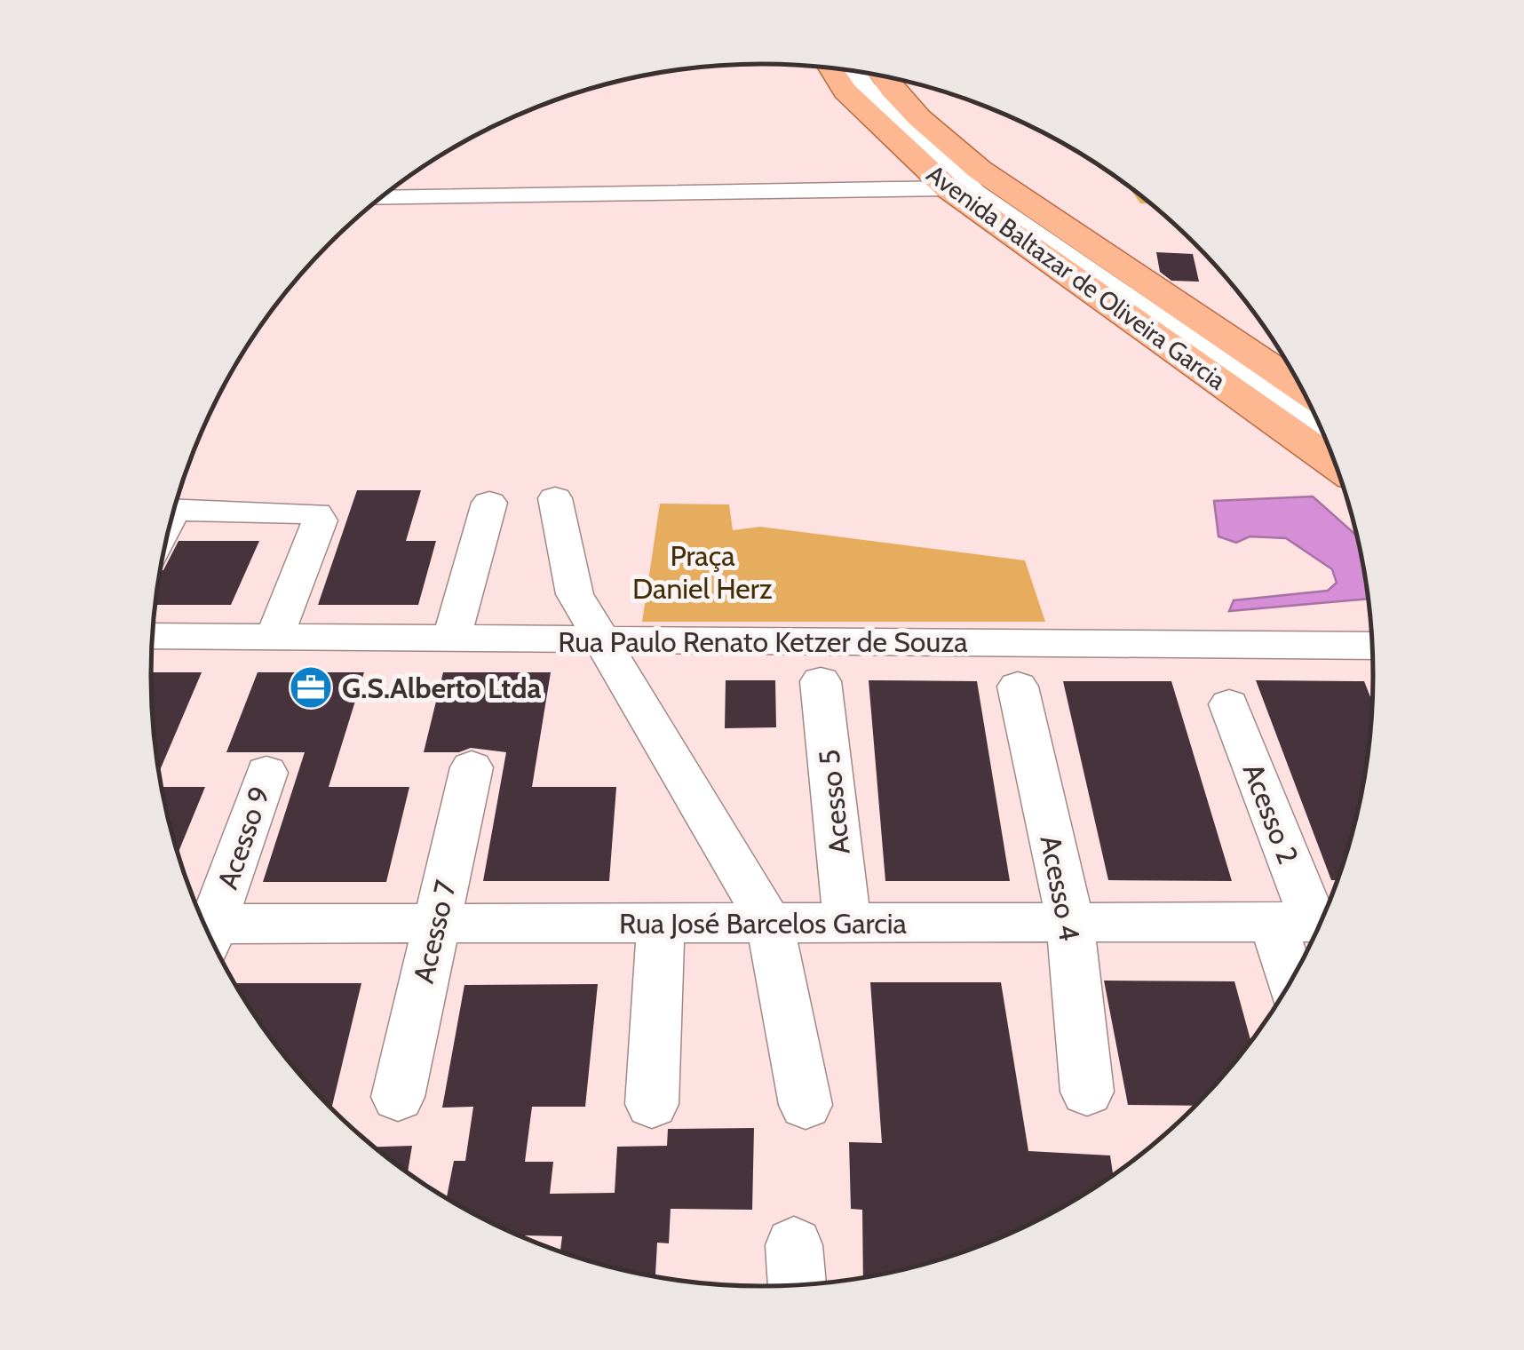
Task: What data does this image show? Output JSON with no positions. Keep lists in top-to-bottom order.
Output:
{
  "streets": {
    "main road": ["Avenida Baltazar de Oliveira Garcia"],
    "street": [
      "Rua Paulo Renato Ketzer de Souza",
      "Acesso 5",
      "Acesso 2",
      "Acesso 9",
      "Acesso 4",
      "Rua José Barcelos Garcia",
      "Acesso 7"
    ]
  },
  "crossings": [
    ["Acesso 5", "Rua José Barcelos Garcia"],
    ["Acesso 2", "Rua José Barcelos Garcia"],
    ["Acesso 4", "Rua José Barcelos Garcia"],
    ["Rua José Barcelos Garcia", "Acesso 7"]
  ],
  "parks": ["Praça Daniel Herz"],
  "places": {
    "office": ["G.S.Alberto Ltda"]
  }
}
